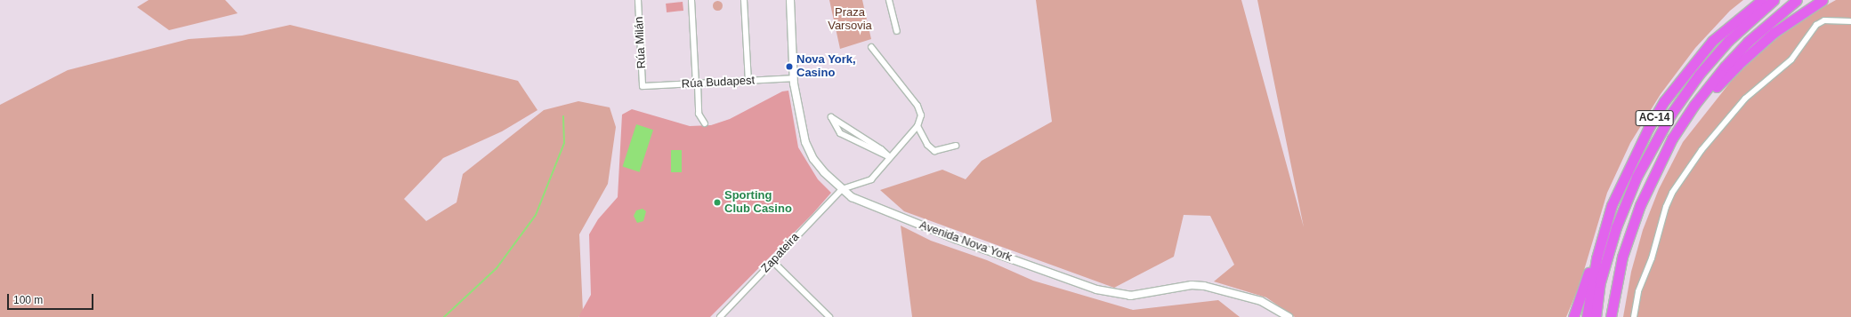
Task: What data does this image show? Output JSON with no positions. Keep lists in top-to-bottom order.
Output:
{
  "streets": {
    "highway": ["AC-14"],
    "street": [
      "Rúa Milán",
      "Rúa Budapest",
      "Avenida Nova York",
      "Zapateira"
    ]
  },
  "crossings": [
    ["Rúa Milán", "Rúa Budapest"],
    ["Rúa Budapest", "Avenida Nova York"],
    ["Avenida Nova York", "Zapateira"]
  ],
  "parks": ["Praza Varsovia"],
  "places": ["Nova York, Casino", "Sporting Club Casino"],
  "scale_bar": "100 m"
}
